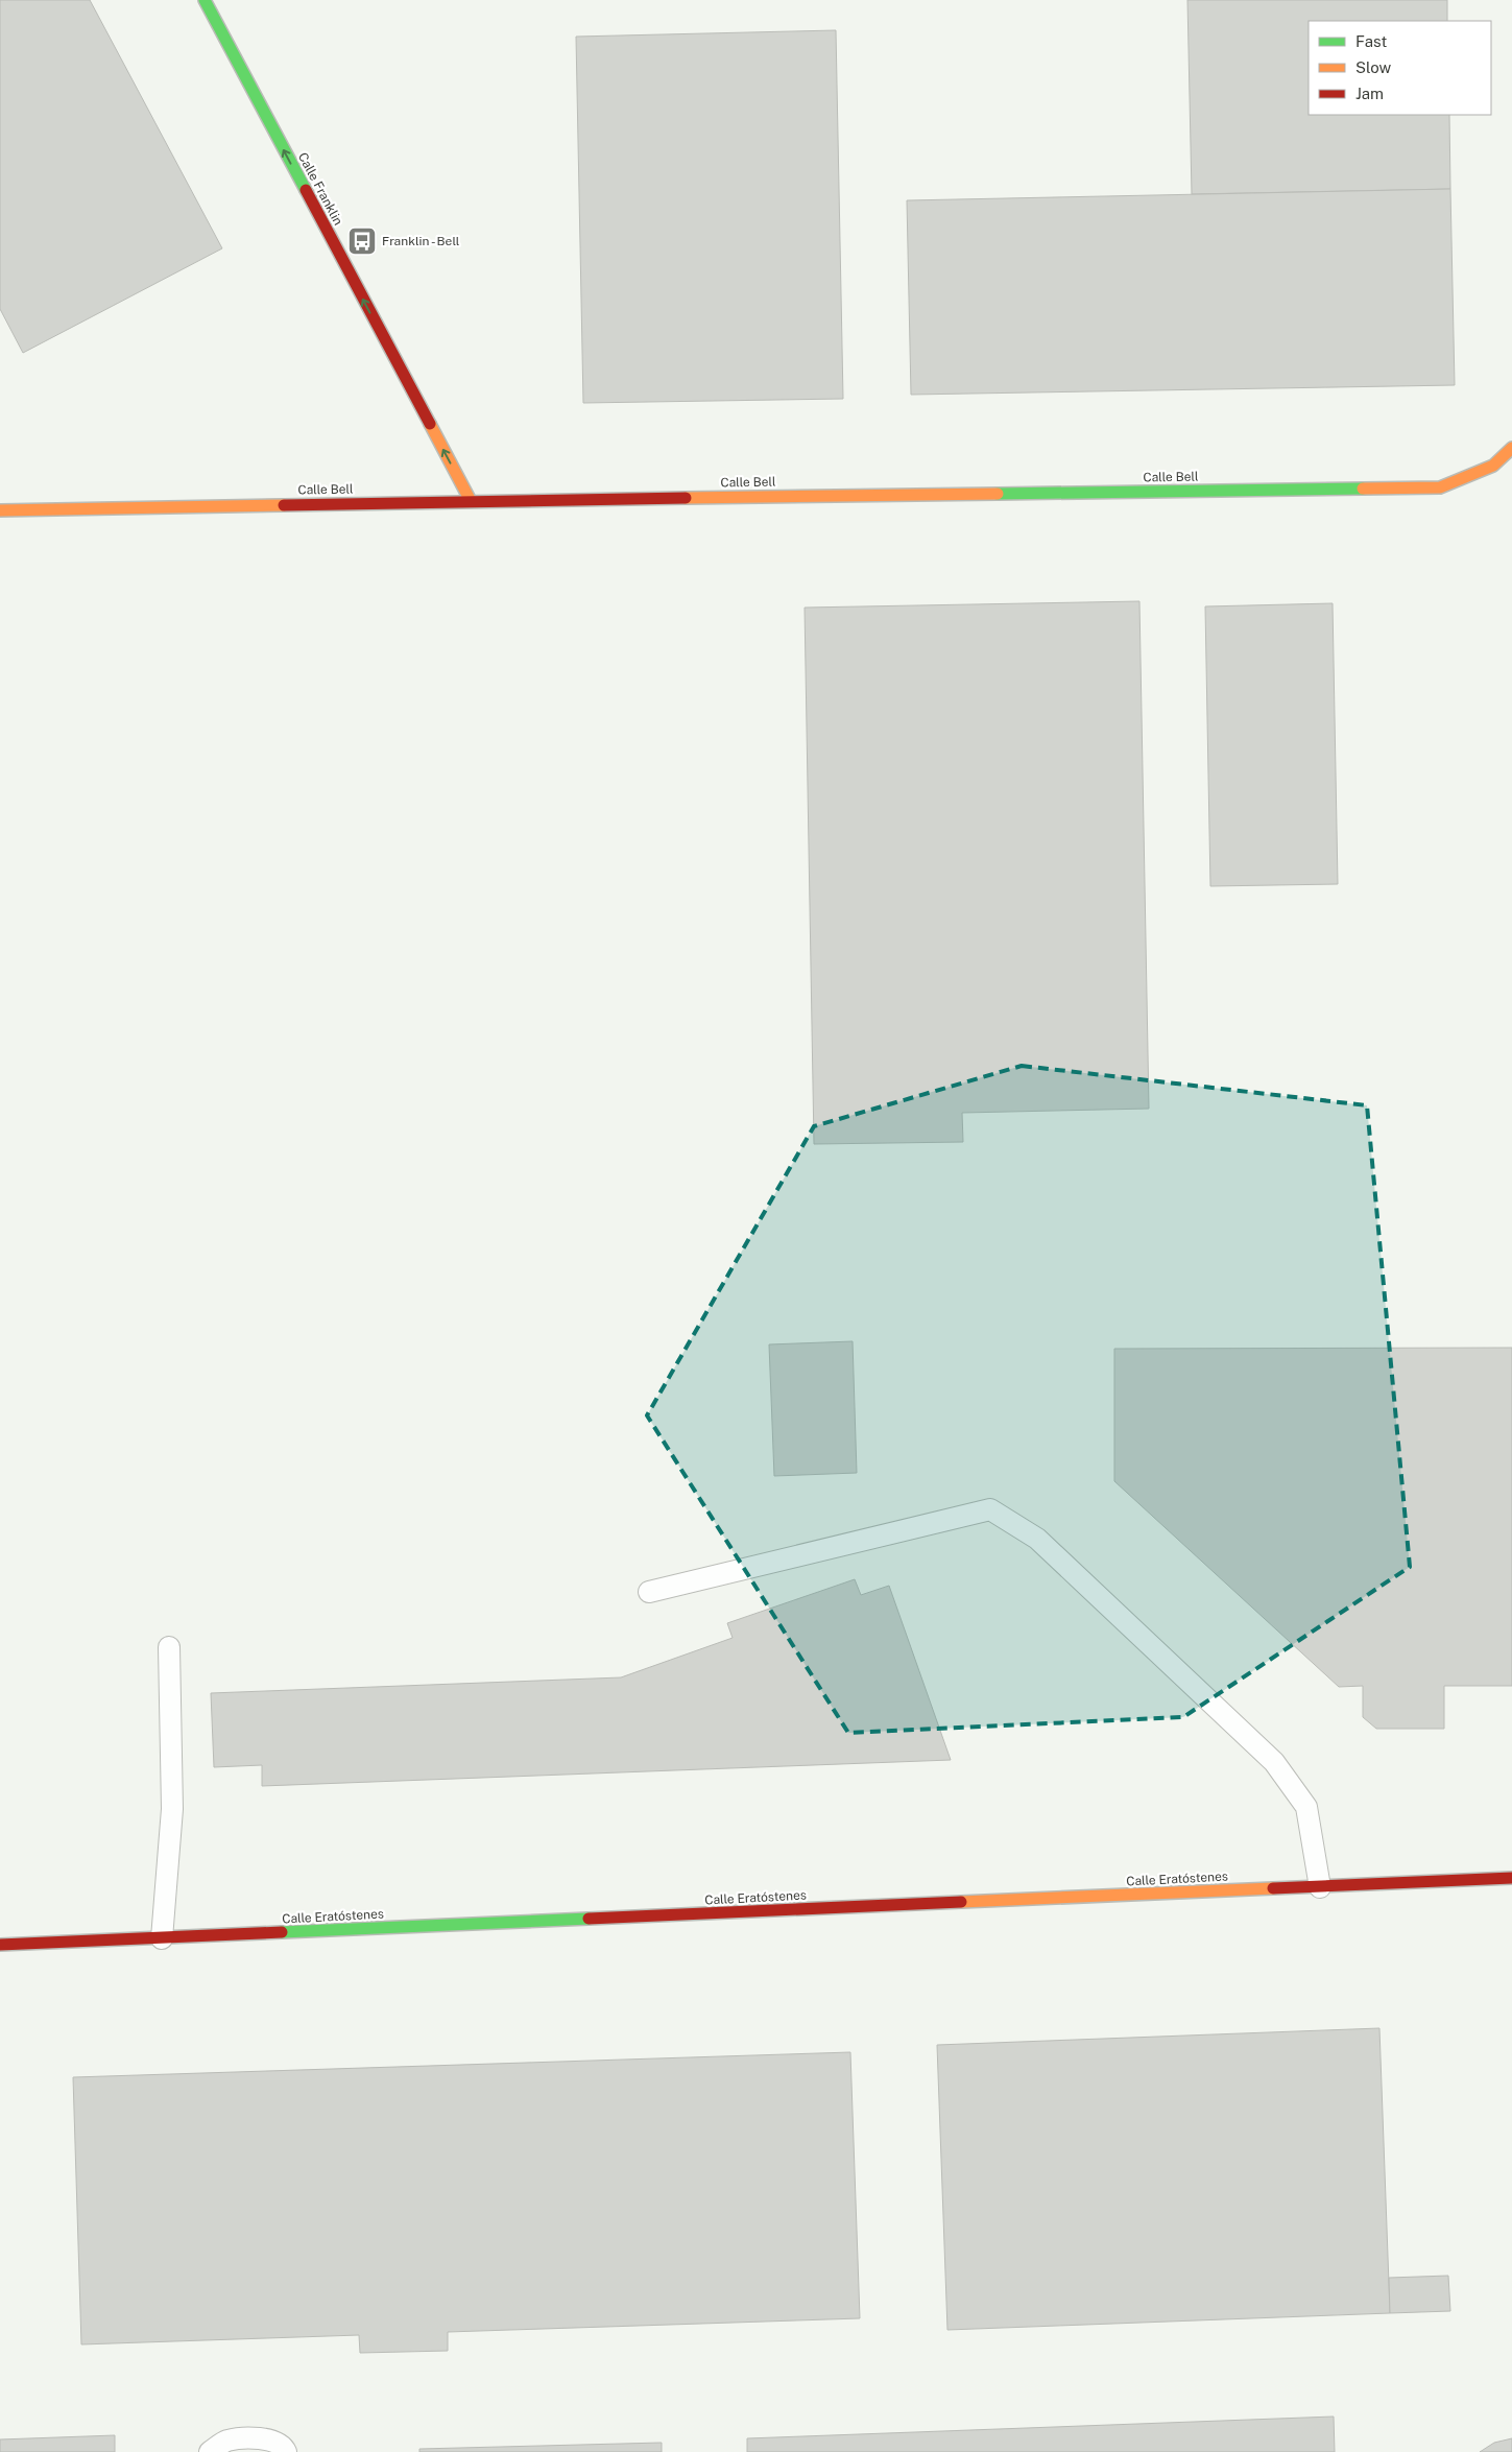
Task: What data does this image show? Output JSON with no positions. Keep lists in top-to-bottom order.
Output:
{
  "streets": {
    "street": ["Calle Franklin", "Calle Bell", "Calle Eratóstenes"]
  },
  "crossings": [
    ["Calle Franklin", "Calle Bell"]
  ],
  "one_way": ["Calle Franklin"],
  "places": {
    "bus stop": ["Franklin - Bell"]
  },
  "legend": ["Fast", "Slow", "Jam"]
}
